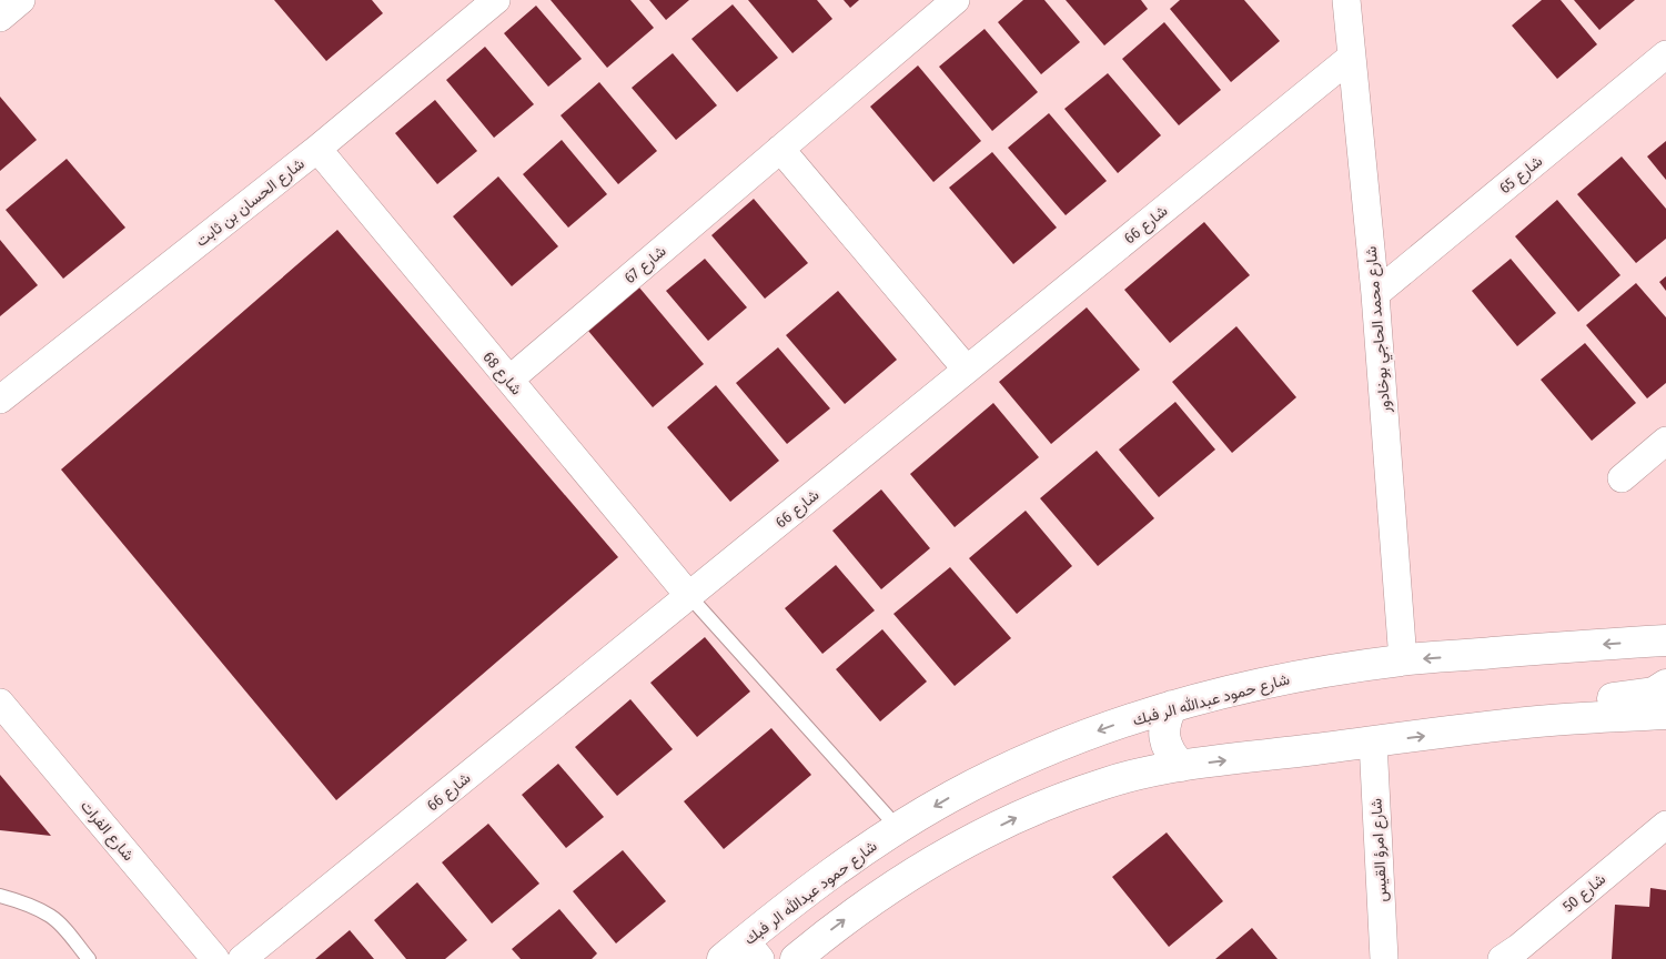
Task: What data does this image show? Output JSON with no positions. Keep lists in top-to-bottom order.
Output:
{
  "streets": {
    "street": [
      "شارع 65",
      "شارع الحسان بن ثابت",
      "شارع 66",
      "شارع 67",
      "شارع محمد الحاجي بوخادور",
      "شارع 68",
      "شارع حمود عبدالله الر فبك",
      "شارع الفرات",
      "شارع امرؤ القيس",
      "شارع 50"
    ]
  },
  "crossings": [
    ["شارع 65", "شارع محمد الحاجي بوخادور"],
    ["شارع الحسان بن ثابت", "شارع 68"],
    ["شارع 66", "شارع محمد الحاجي بوخادور"],
    ["شارع 66", "شارع 68"],
    ["شارع 67", "شارع 68"],
    ["شارع محمد الحاجي بوخادور", "شارع حمود عبدالله الر فبك"]
  ]
}
